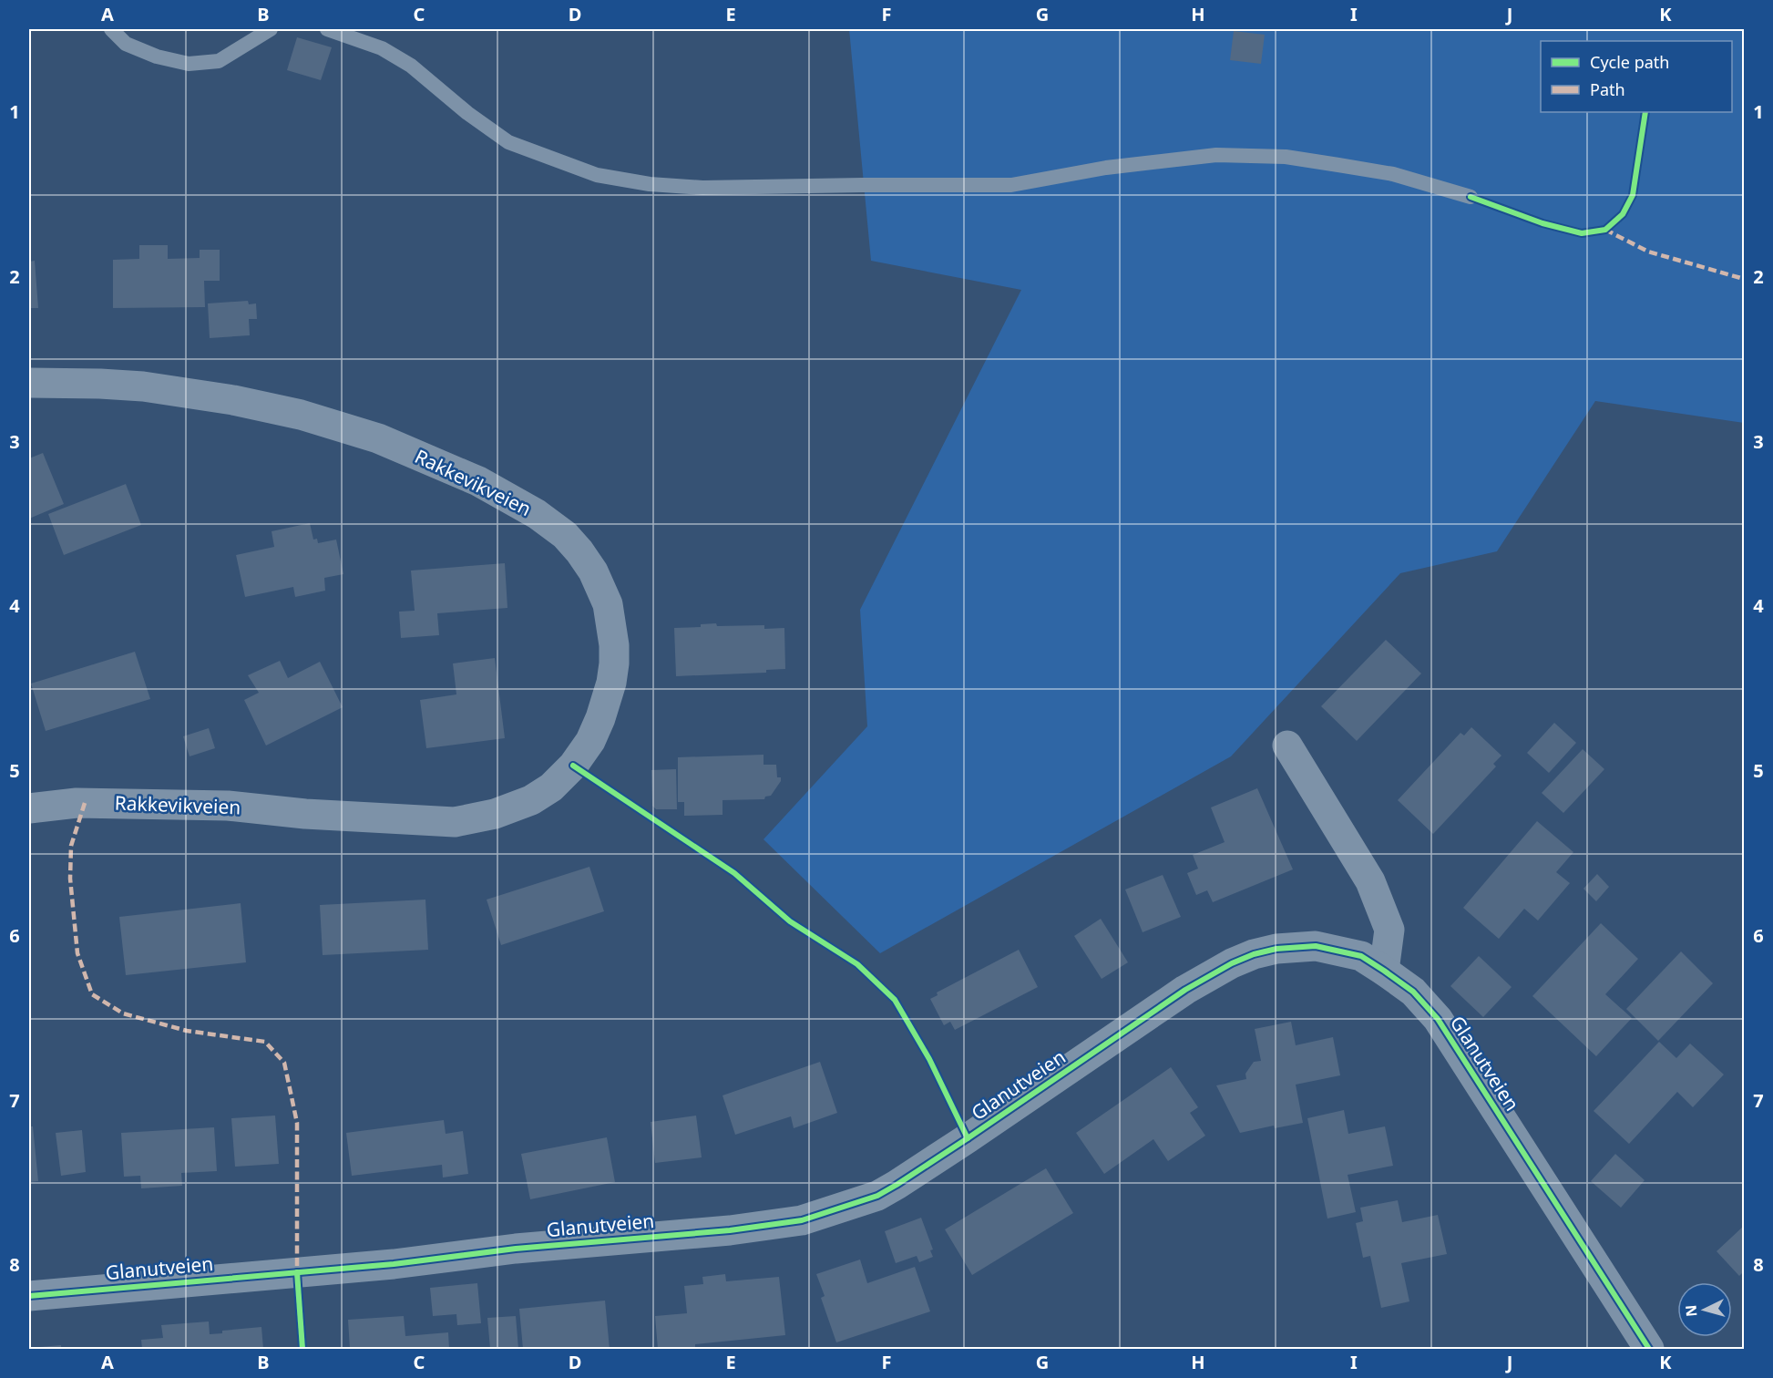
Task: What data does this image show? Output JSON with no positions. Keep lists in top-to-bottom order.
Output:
{
  "streets": {
    "street": ["Rakkevikveien", "Glanutveien"]
  },
  "legend": ["Cycle path", "Path"],
  "north": "left",
  "grid": {
    "columns": [
      "A",
      "B",
      "C",
      "D",
      "E",
      "F",
      "G",
      "H",
      "I",
      "J",
      "K"
    ],
    "rows": [
      "1",
      "2",
      "3",
      "4",
      "5",
      "6",
      "7",
      "8"
    ]
  }
}
